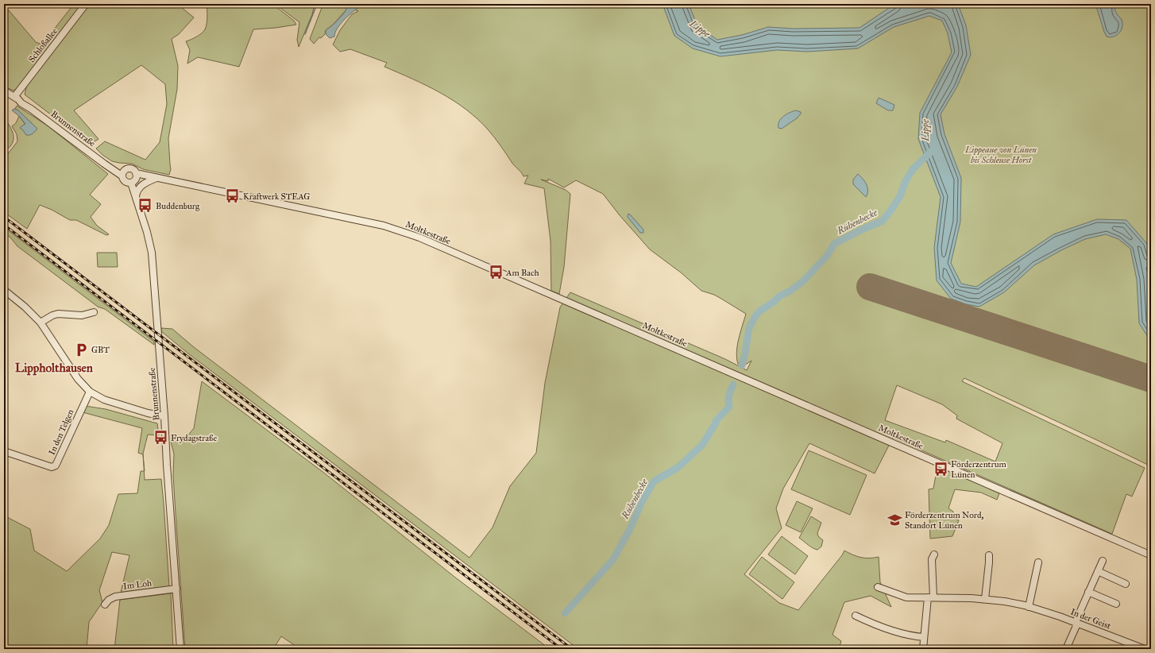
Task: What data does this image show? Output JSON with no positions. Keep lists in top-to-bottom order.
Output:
{
  "streets": {
    "street": [
      "Schloßallee",
      "Brunnenstraße",
      "Moltkestraße",
      "In den Telgen",
      "Im Loh",
      "In der Geist"
    ]
  },
  "crossings": [
    ["Schloßallee", "Brunnenstraße"],
    ["Brunnenstraße", "Moltkestraße"],
    ["Brunnenstraße", "Im Loh"]
  ],
  "districts": ["Lippholthausen"],
  "water": ["Lippe", "Rühenbecke"],
  "parks": ["Lippeaue von Lünen bis Schleuse Horst"],
  "places": {
    "bus stop": [
      "Kraftwerk STEAG",
      "Buddenburg",
      "Am Bach",
      "Frydagstraße",
      "Förderzentrum Lünen"
    ],
    "parking": ["GBT"],
    "school or university": ["Förderzentrum Nord, Standort Lünen"]
  }
}
